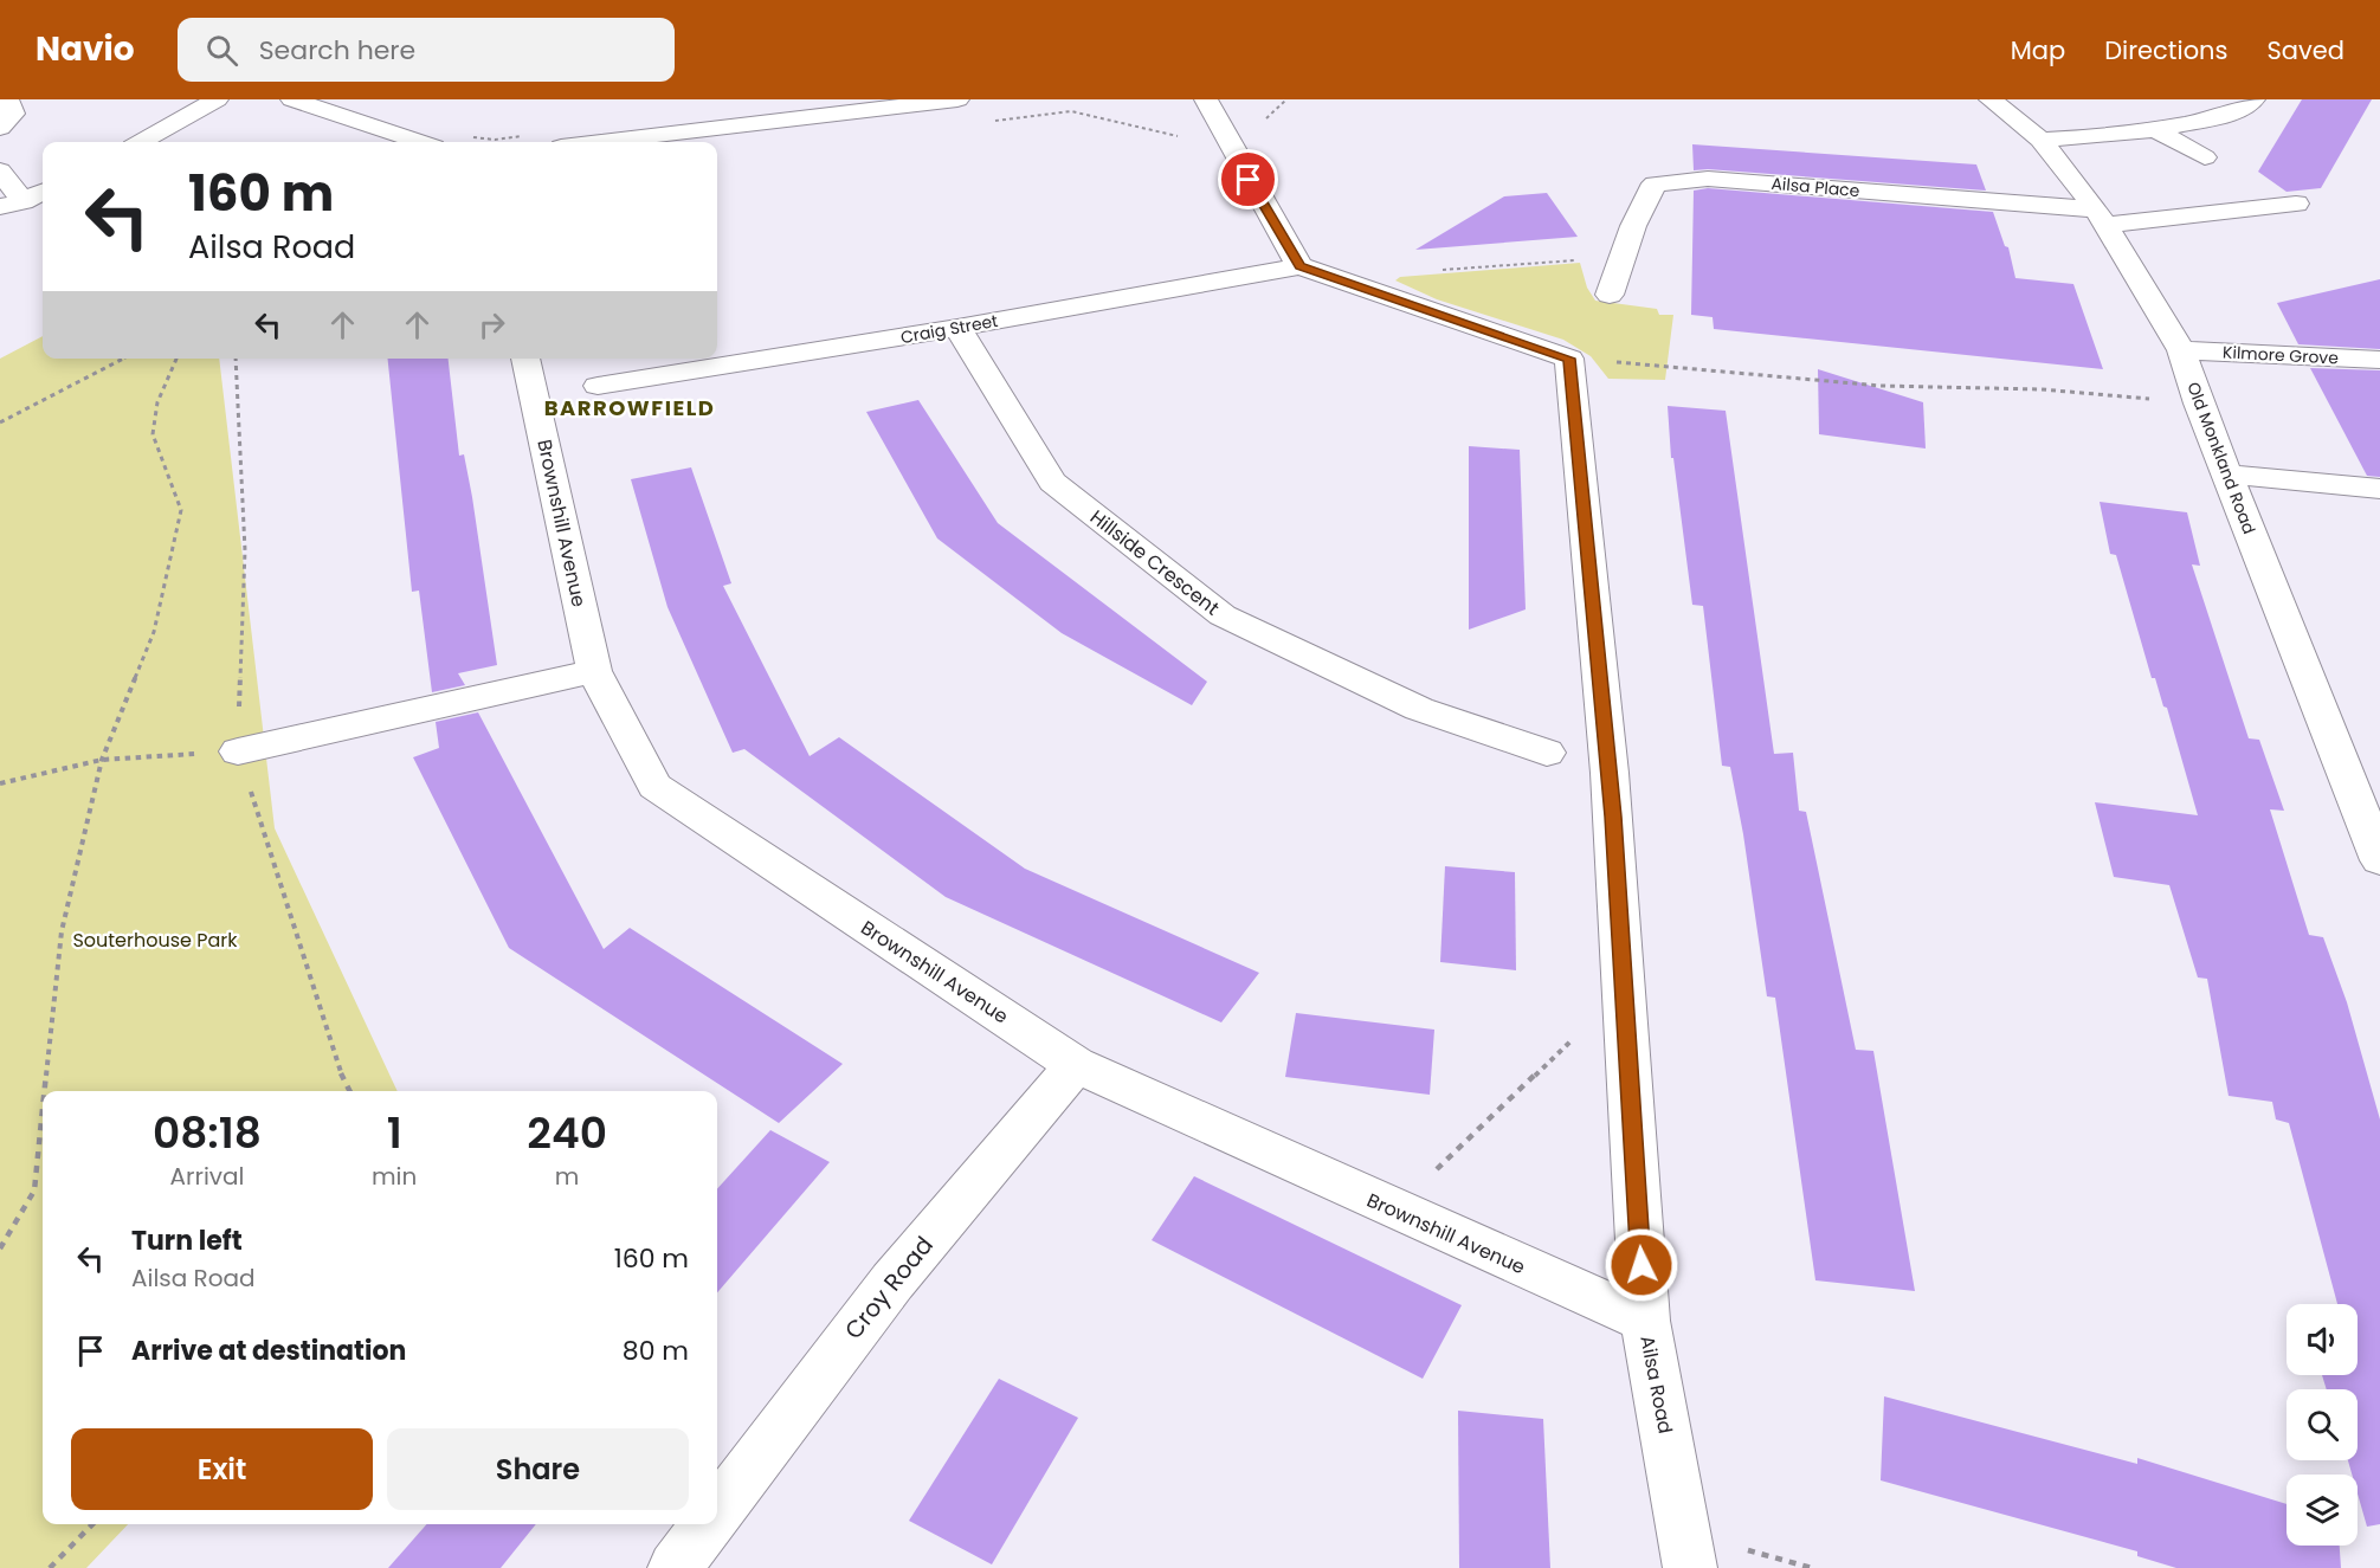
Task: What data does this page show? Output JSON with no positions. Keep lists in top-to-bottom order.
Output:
{
  "streets": {
    "street": [
      "Ailsa Place",
      "Craig Street",
      "Kilmore Grove",
      "Old Monkland Road",
      "Brownshill Avenue",
      "Hillside Crescent",
      "Croy Road",
      "Ailsa Road"
    ]
  },
  "crossings": [
    ["Ailsa Place", "Old Monkland Road"],
    ["Craig Street", "Hillside Crescent"],
    ["Kilmore Grove", "Old Monkland Road"],
    ["Brownshill Avenue", "Croy Road"],
    ["Brownshill Avenue", "Ailsa Road"]
  ],
  "districts": ["BARROWFIELD"],
  "parks": ["Souterhouse Park"],
  "page": {
    "header": "Navio",
    "search": "Search here",
    "nav": ["Map", "Directions", "Saved"],
    "turn": ["160 m", "Ailsa Road"],
    "eta": [
      "08:18",
      "Arrival",
      "1",
      "min",
      "240",
      "m"
    ],
    "list": [
      {
        "name": "Turn left",
        "note": "Ailsa Road",
        "value": "160 m"
      },
      {
        "name": "Arrive at destination",
        "value": "80 m"
      }
    ],
    "buttons": ["Exit", "Share"]
  }
}
